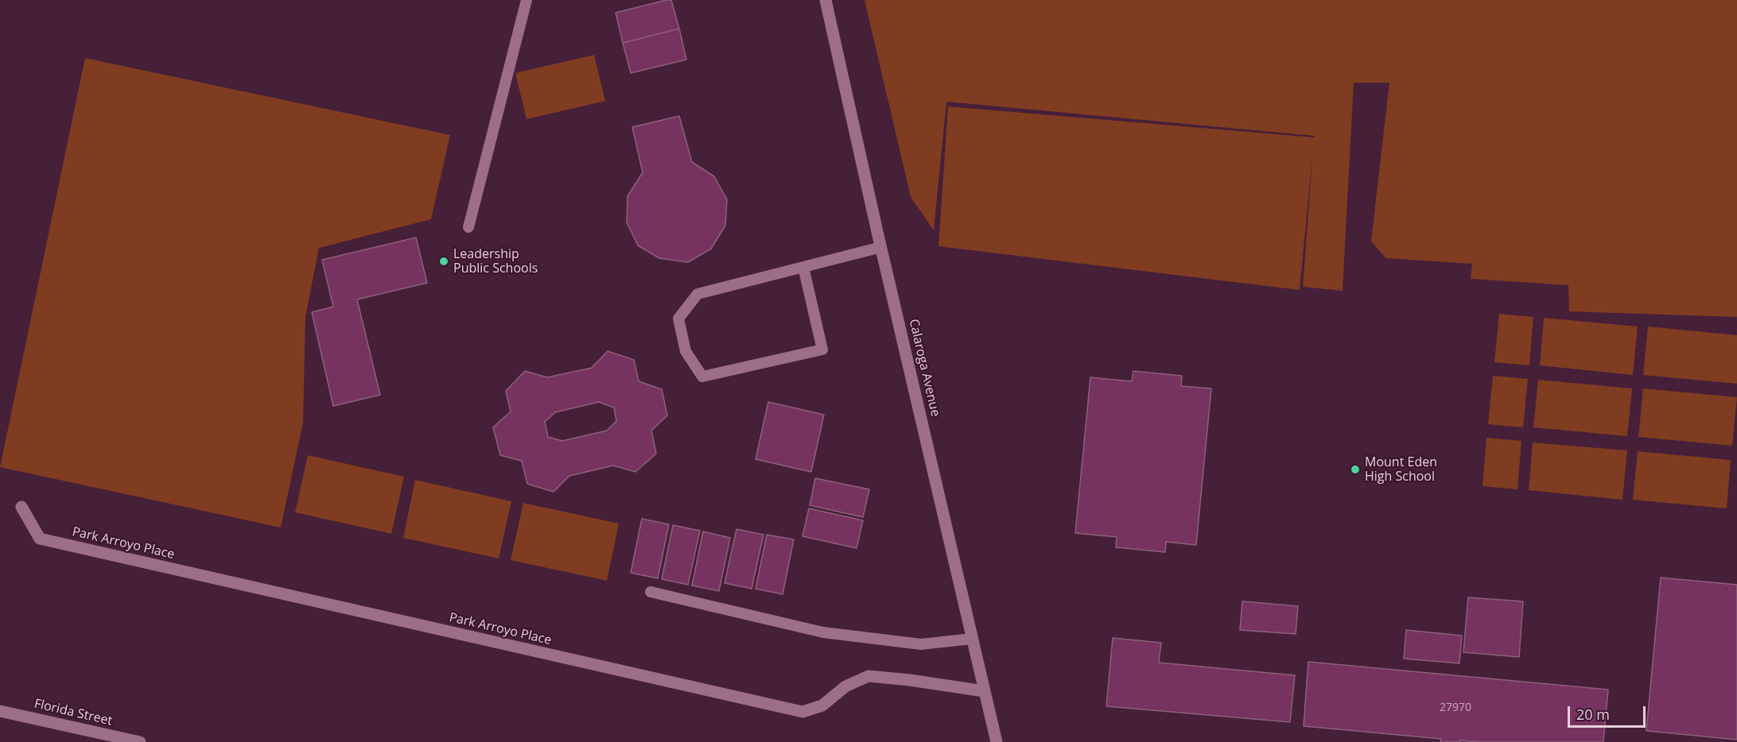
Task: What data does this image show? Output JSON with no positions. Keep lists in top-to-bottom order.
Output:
{
  "streets": {
    "street": ["Calaroga Avenue", "Park Arroyo Place", "Florida Street"]
  },
  "crossings": [
    ["Calaroga Avenue", "Park Arroyo Place"]
  ],
  "places": ["Leadership Public Schools", "Mount Eden High School"],
  "house_numbers": ["27970"],
  "scale_bar": "20 m"
}
